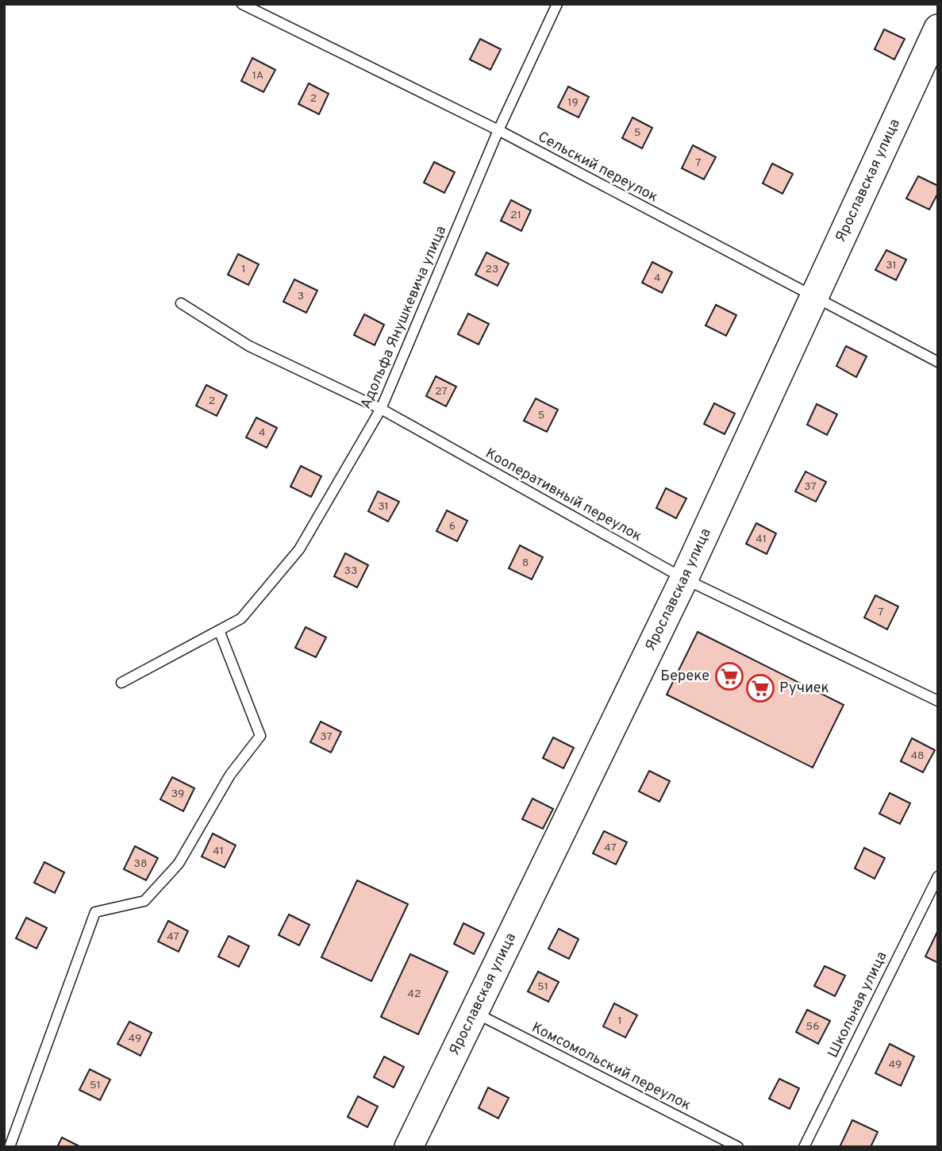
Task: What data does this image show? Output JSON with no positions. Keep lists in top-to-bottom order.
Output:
{
  "streets": {
    "main road": ["Ярославская улица"],
    "lane": [
      "Сельский переулок",
      "Адольфа Янушкевича улица",
      "Кооперативный переулок",
      "Школьная улица",
      "Комсомольский переулок"
    ]
  },
  "crossings": [
    ["Сельский переулок", "Ярославская улица"],
    ["Сельский переулок", "Адольфа Янушкевича улица"],
    ["Ярославская улица", "Кооперативный переулок"],
    ["Ярославская улица", "Комсомольский переулок"],
    ["Адольфа Янушкевича улица", "Кооперативный переулок"]
  ],
  "places": {
    "supermarket": ["Береке", "Ручиек"]
  },
  "house_numbers": [
    "1А",
    "2",
    "19",
    "5",
    "7",
    "21",
    "31",
    "1",
    "23",
    "4",
    "3",
    "27",
    "2",
    "5",
    "4",
    "37",
    "31",
    "6",
    "41",
    "8",
    "33",
    "7",
    "37",
    "48",
    "39",
    "47",
    "41",
    "38",
    "47",
    "51",
    "42",
    "1",
    "56",
    "49",
    "49",
    "51"
  ]
}
